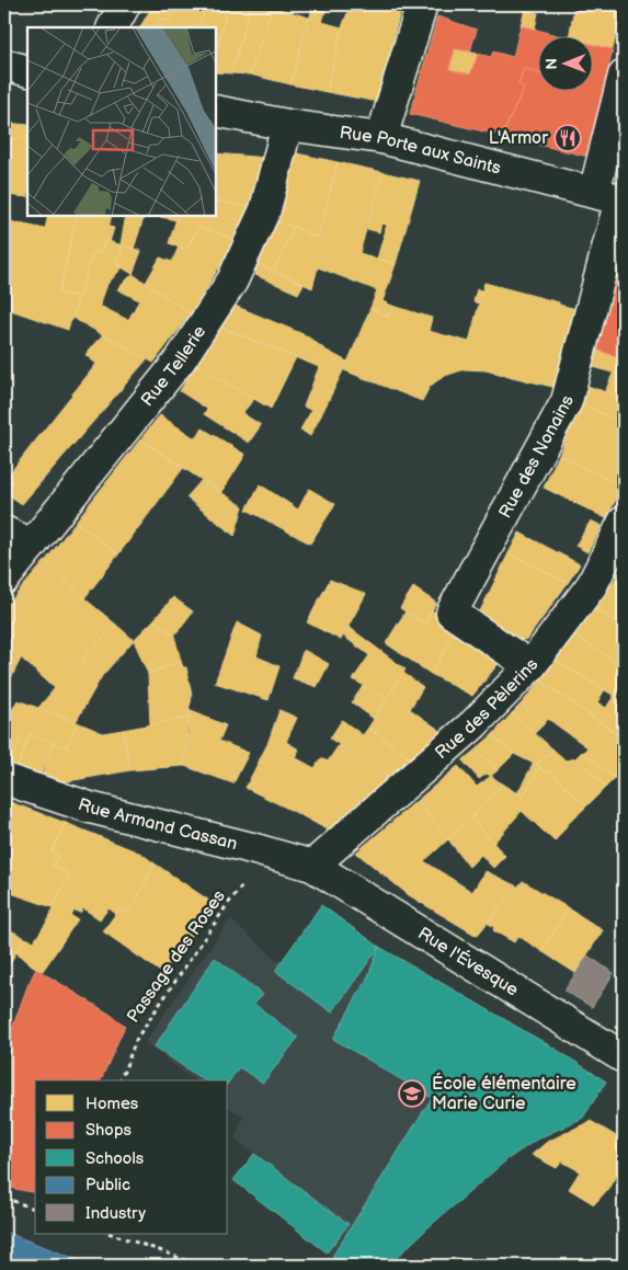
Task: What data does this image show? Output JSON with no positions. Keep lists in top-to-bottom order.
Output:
{
  "streets": {
    "street": [
      "Rue Porte aux Saints",
      "Rue Tellerie",
      "Rue des Nonains",
      "Rue des Pèlerins",
      "Rue Armand Cassan",
      "Rue l'Évesque"
    ],
    "path": ["Passage des Roses"]
  },
  "crossings": [
    ["Rue Porte aux Saints", "Rue Tellerie"],
    ["Rue Porte aux Saints", "Rue des Nonains"],
    ["Rue des Nonains", "Rue des Pèlerins"],
    ["Rue des Pèlerins", "Rue Armand Cassan"],
    ["Rue des Pèlerins", "Rue l'Évesque"],
    ["Rue Armand Cassan", "Passage des Roses"],
    ["Rue Armand Cassan", "Rue l'Évesque"]
  ],
  "places": {
    "restaurant": ["L'Armor"],
    "school or university": ["École élémentaire Marie Curie"]
  },
  "legend": [
    "Homes",
    "Shops",
    "Schools",
    "Public",
    "Industry"
  ],
  "north": "left"
}
